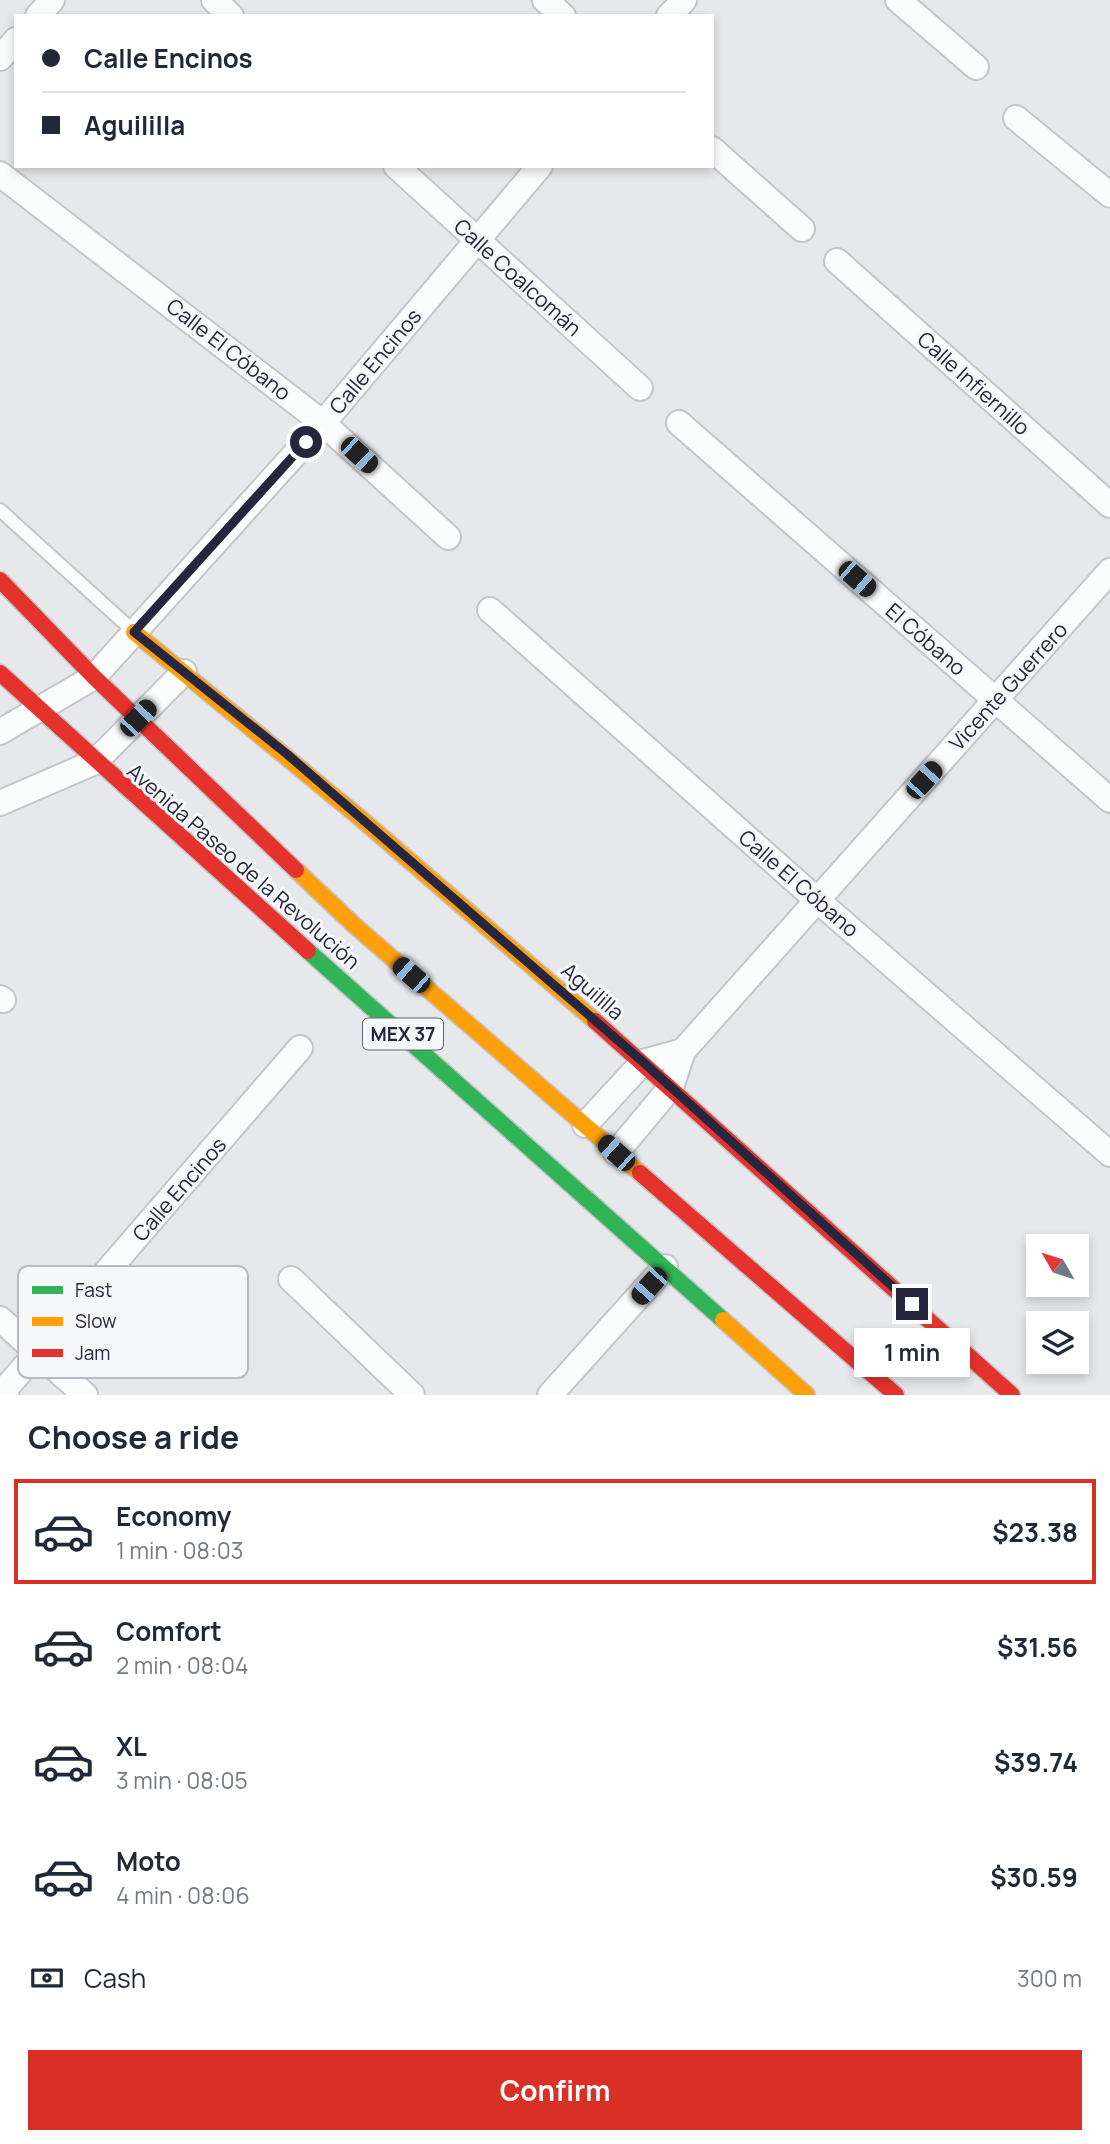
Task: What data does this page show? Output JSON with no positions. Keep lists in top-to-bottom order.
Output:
{
  "streets": {
    "main road": ["Avenida Paseo de la Revolución", "Aguililla", "MEX 37"],
    "street": [
      "Calle Coalcomán",
      "Calle El Cóbano",
      "Calle Encinos",
      "Calle Infiernillo",
      "El Cóbano",
      "Vicente Guerrero"
    ]
  },
  "crossings": [
    ["Calle Coalcomán", "Calle Encinos"],
    ["Calle El Cóbano", "Calle Encinos"],
    ["Calle El Cóbano", "Vicente Guerrero"],
    ["Calle Encinos", "Avenida Paseo de la Revolución"],
    ["Calle Encinos", "Aguililla"],
    ["El Cóbano", "Vicente Guerrero"],
    ["Vicente Guerrero", "Avenida Paseo de la Revolución"],
    ["Vicente Guerrero", "Aguililla"]
  ],
  "legend": ["Fast", "Slow", "Jam"],
  "north": "top left",
  "page": {
    "banner": ["Calle Encinos", "Aguililla"],
    "bubble": "1 min",
    "heading": "Choose a ride",
    "list": [
      {
        "name": "Economy",
        "note": "1 min · 08:03",
        "value": "$23.38"
      },
      {
        "name": "Comfort",
        "note": "2 min · 08:04",
        "value": "$31.56"
      },
      {
        "name": "XL",
        "note": "3 min · 08:05",
        "value": "$39.74"
      },
      {
        "name": "Moto",
        "note": "4 min · 08:06",
        "value": "$30.59"
      }
    ],
    "pay": ["Cash", "300 m"],
    "buttons": "Confirm"
  }
}
